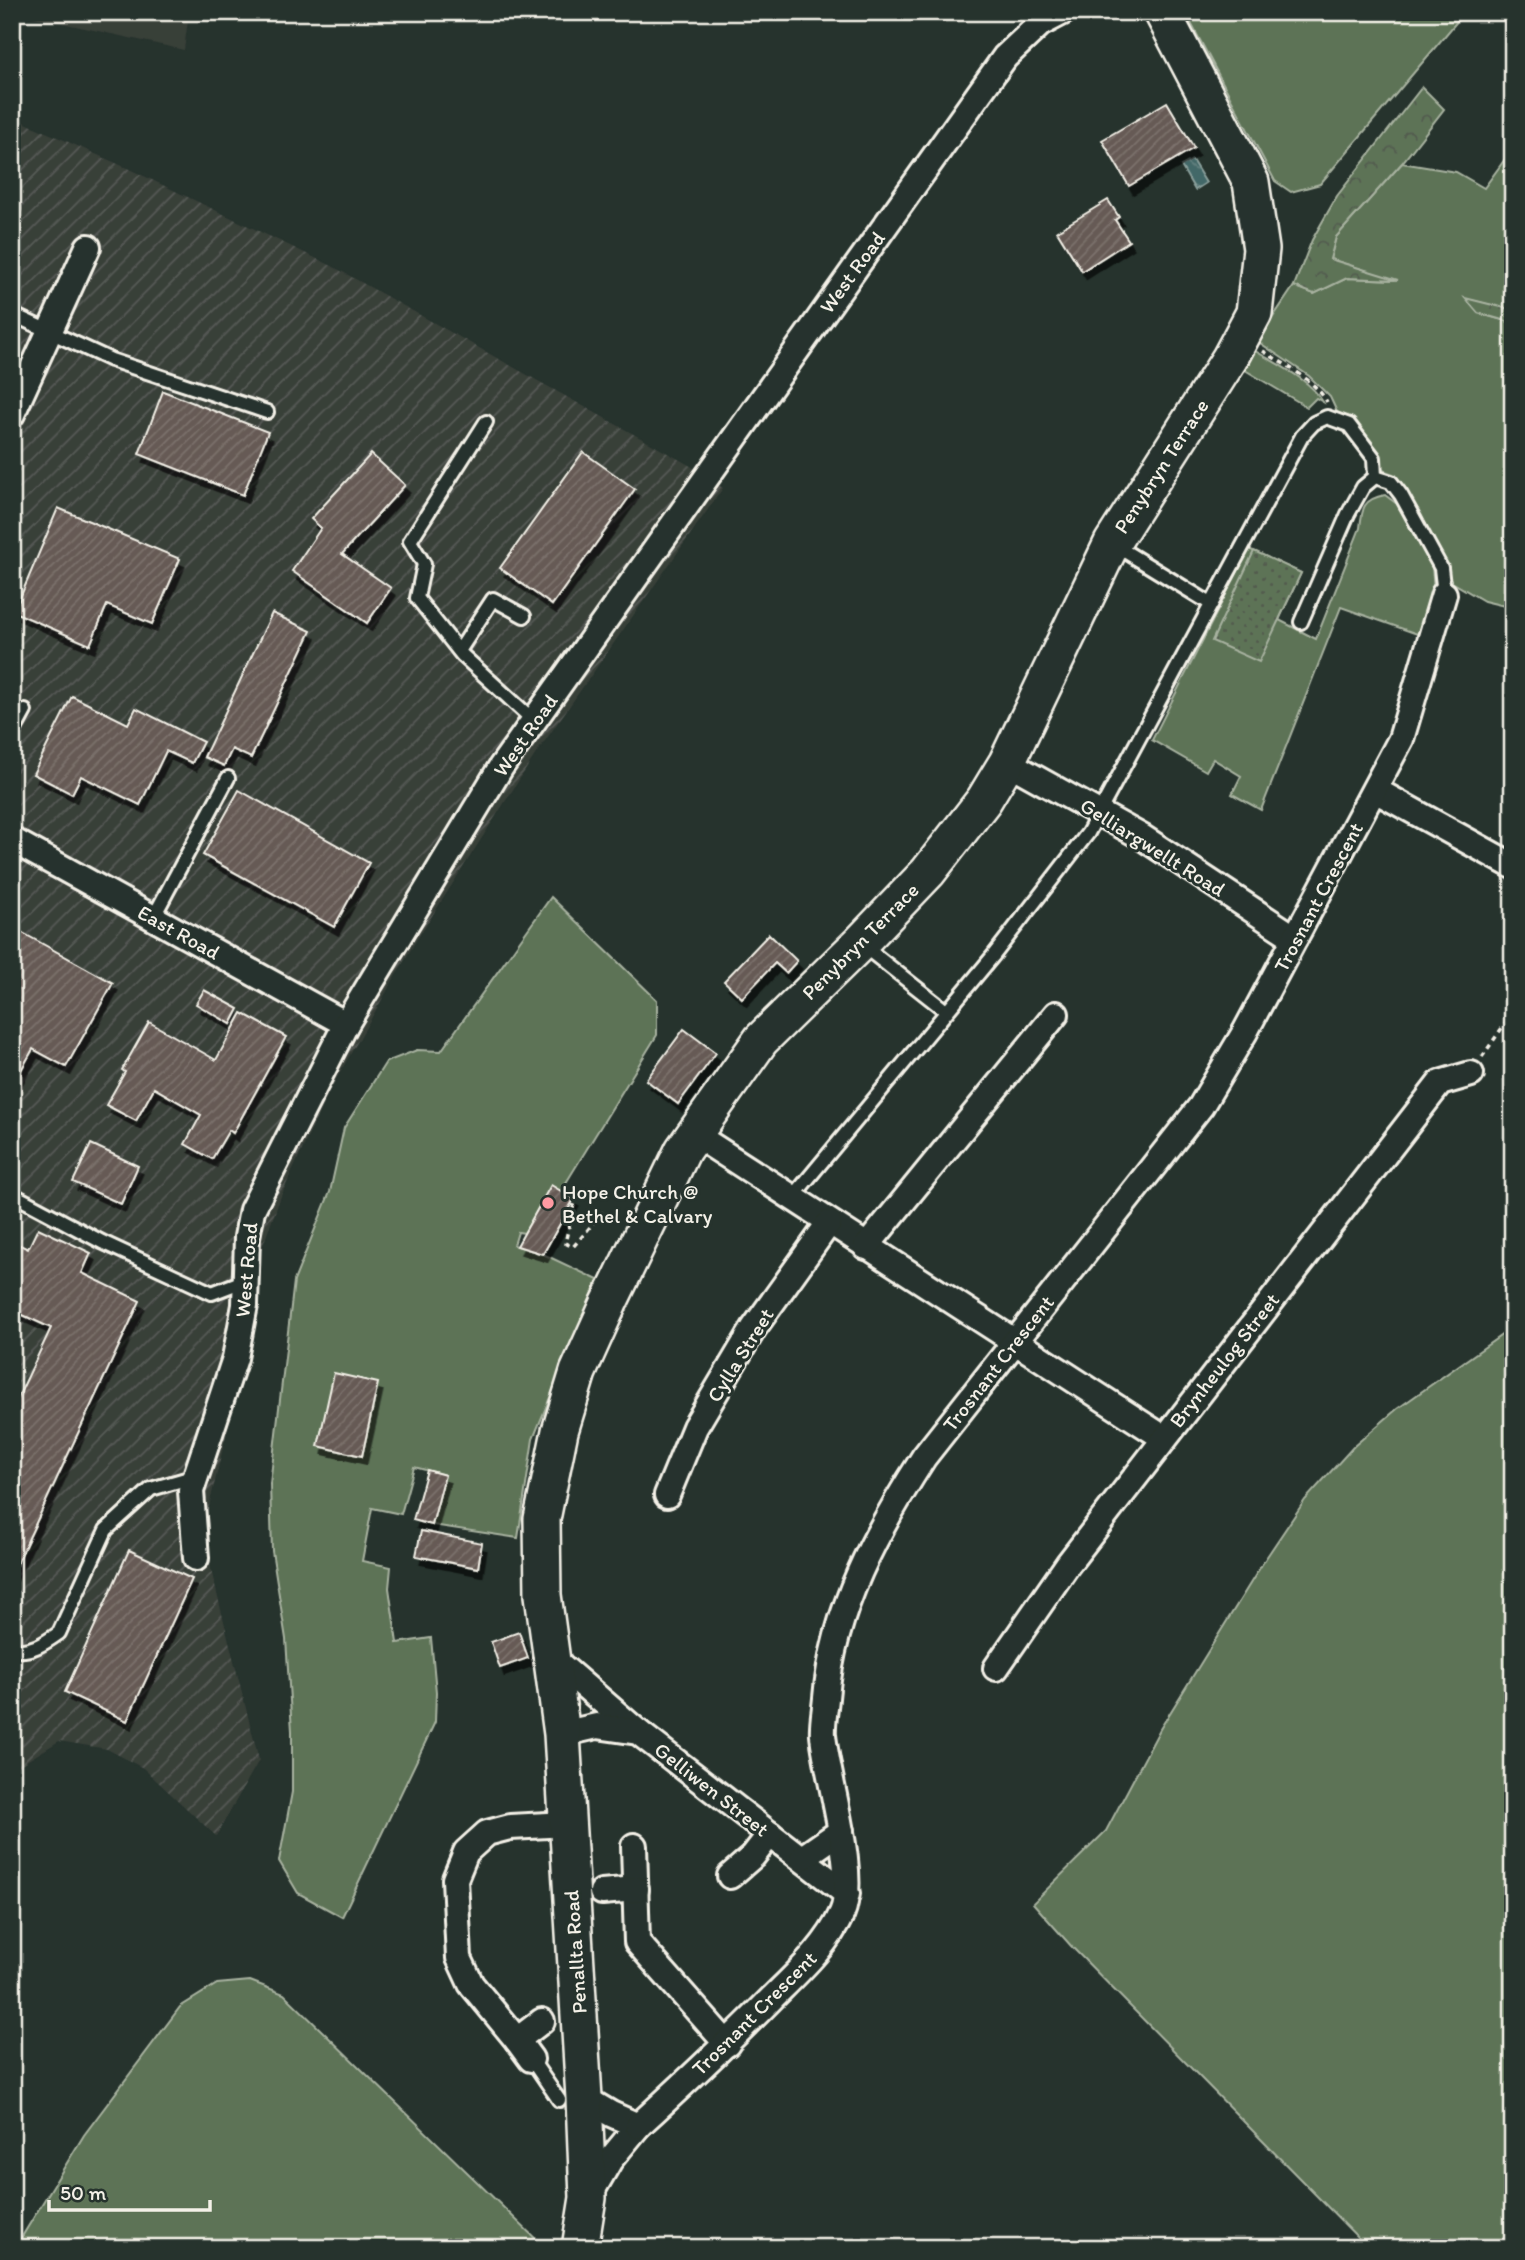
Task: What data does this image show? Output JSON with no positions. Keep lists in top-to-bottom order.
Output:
{
  "streets": {
    "street": [
      "West Road",
      "Penybryn Terrace",
      "Gelliargwellt Road",
      "Trosnant Crescent",
      "East Road",
      "Cylla Street",
      "Brynheulog Street",
      "Gelliwen Street",
      "Penallta Road"
    ]
  },
  "crossings": [
    ["West Road", "East Road"],
    ["Penybryn Terrace", "Gelliargwellt Road"],
    ["Penybryn Terrace", "Penallta Road"],
    ["Gelliargwellt Road", "Trosnant Crescent"],
    ["Trosnant Crescent", "Gelliwen Street"],
    ["Trosnant Crescent", "Penallta Road"],
    ["Gelliwen Street", "Penallta Road"]
  ],
  "places": ["Hope Church @ Bethel & Calvary"],
  "scale_bar": "50 m"
}
